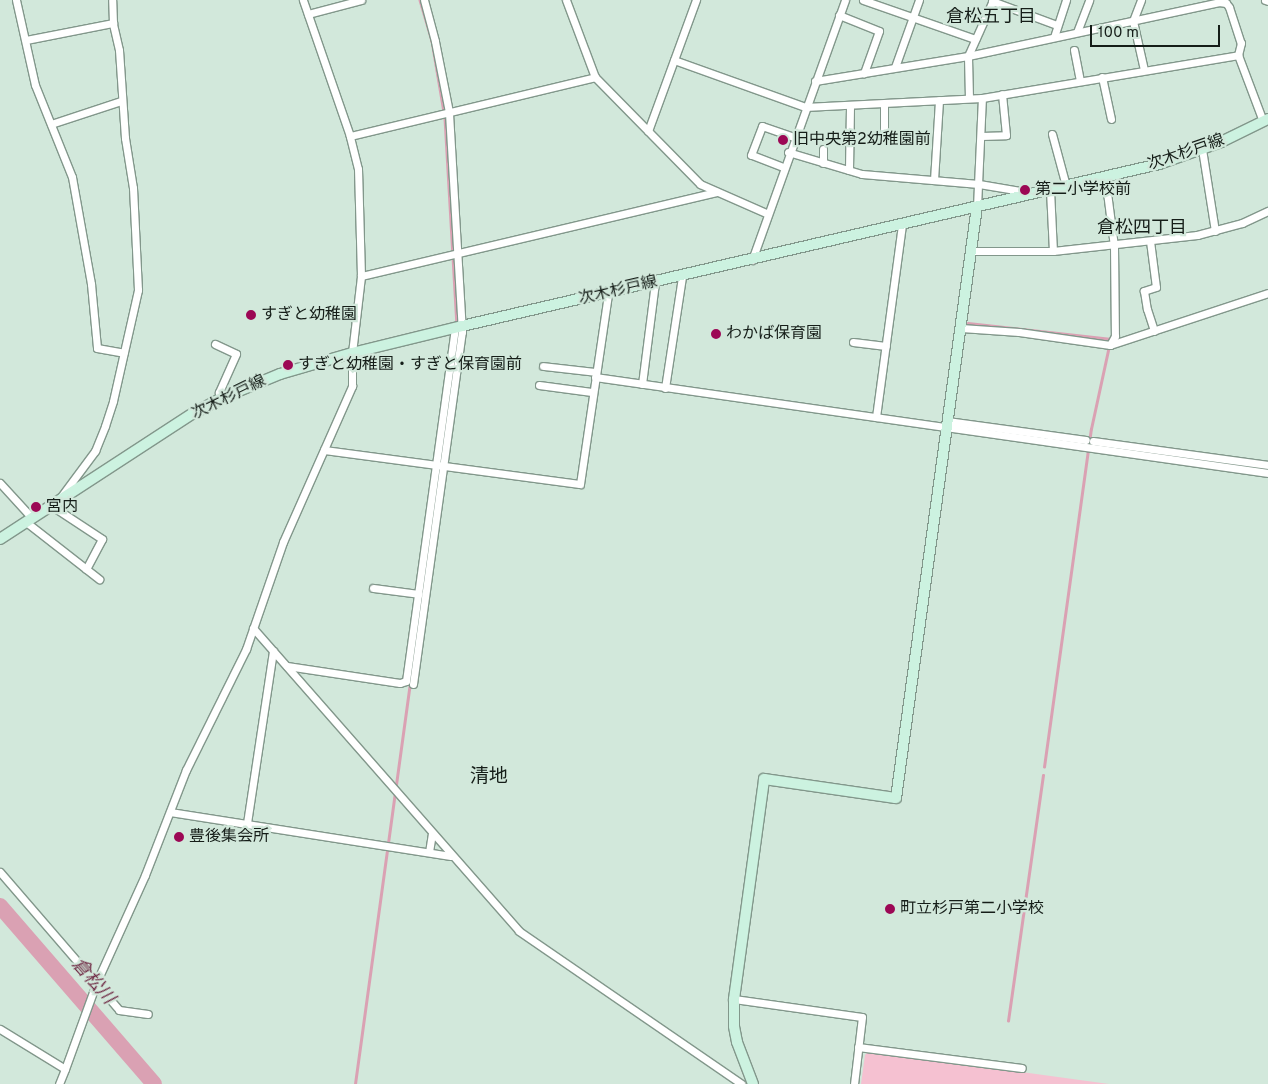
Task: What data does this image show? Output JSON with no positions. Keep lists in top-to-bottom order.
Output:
{
  "streets": {
    "main road": ["次木杉戸線"]
  },
  "districts": ["倉松五丁目", "倉松四丁目", "清地"],
  "water": ["倉松川"],
  "places": [
    "旧中央第2幼稚園前",
    "第二小学校前",
    "すぎと幼稚園",
    "わかば保育園",
    "すぎと幼稚園・すぎと保育園前",
    "宮内",
    "豊後集会所",
    "町立杉戸第二小学校"
  ],
  "scale_bar": "100 m"
}
